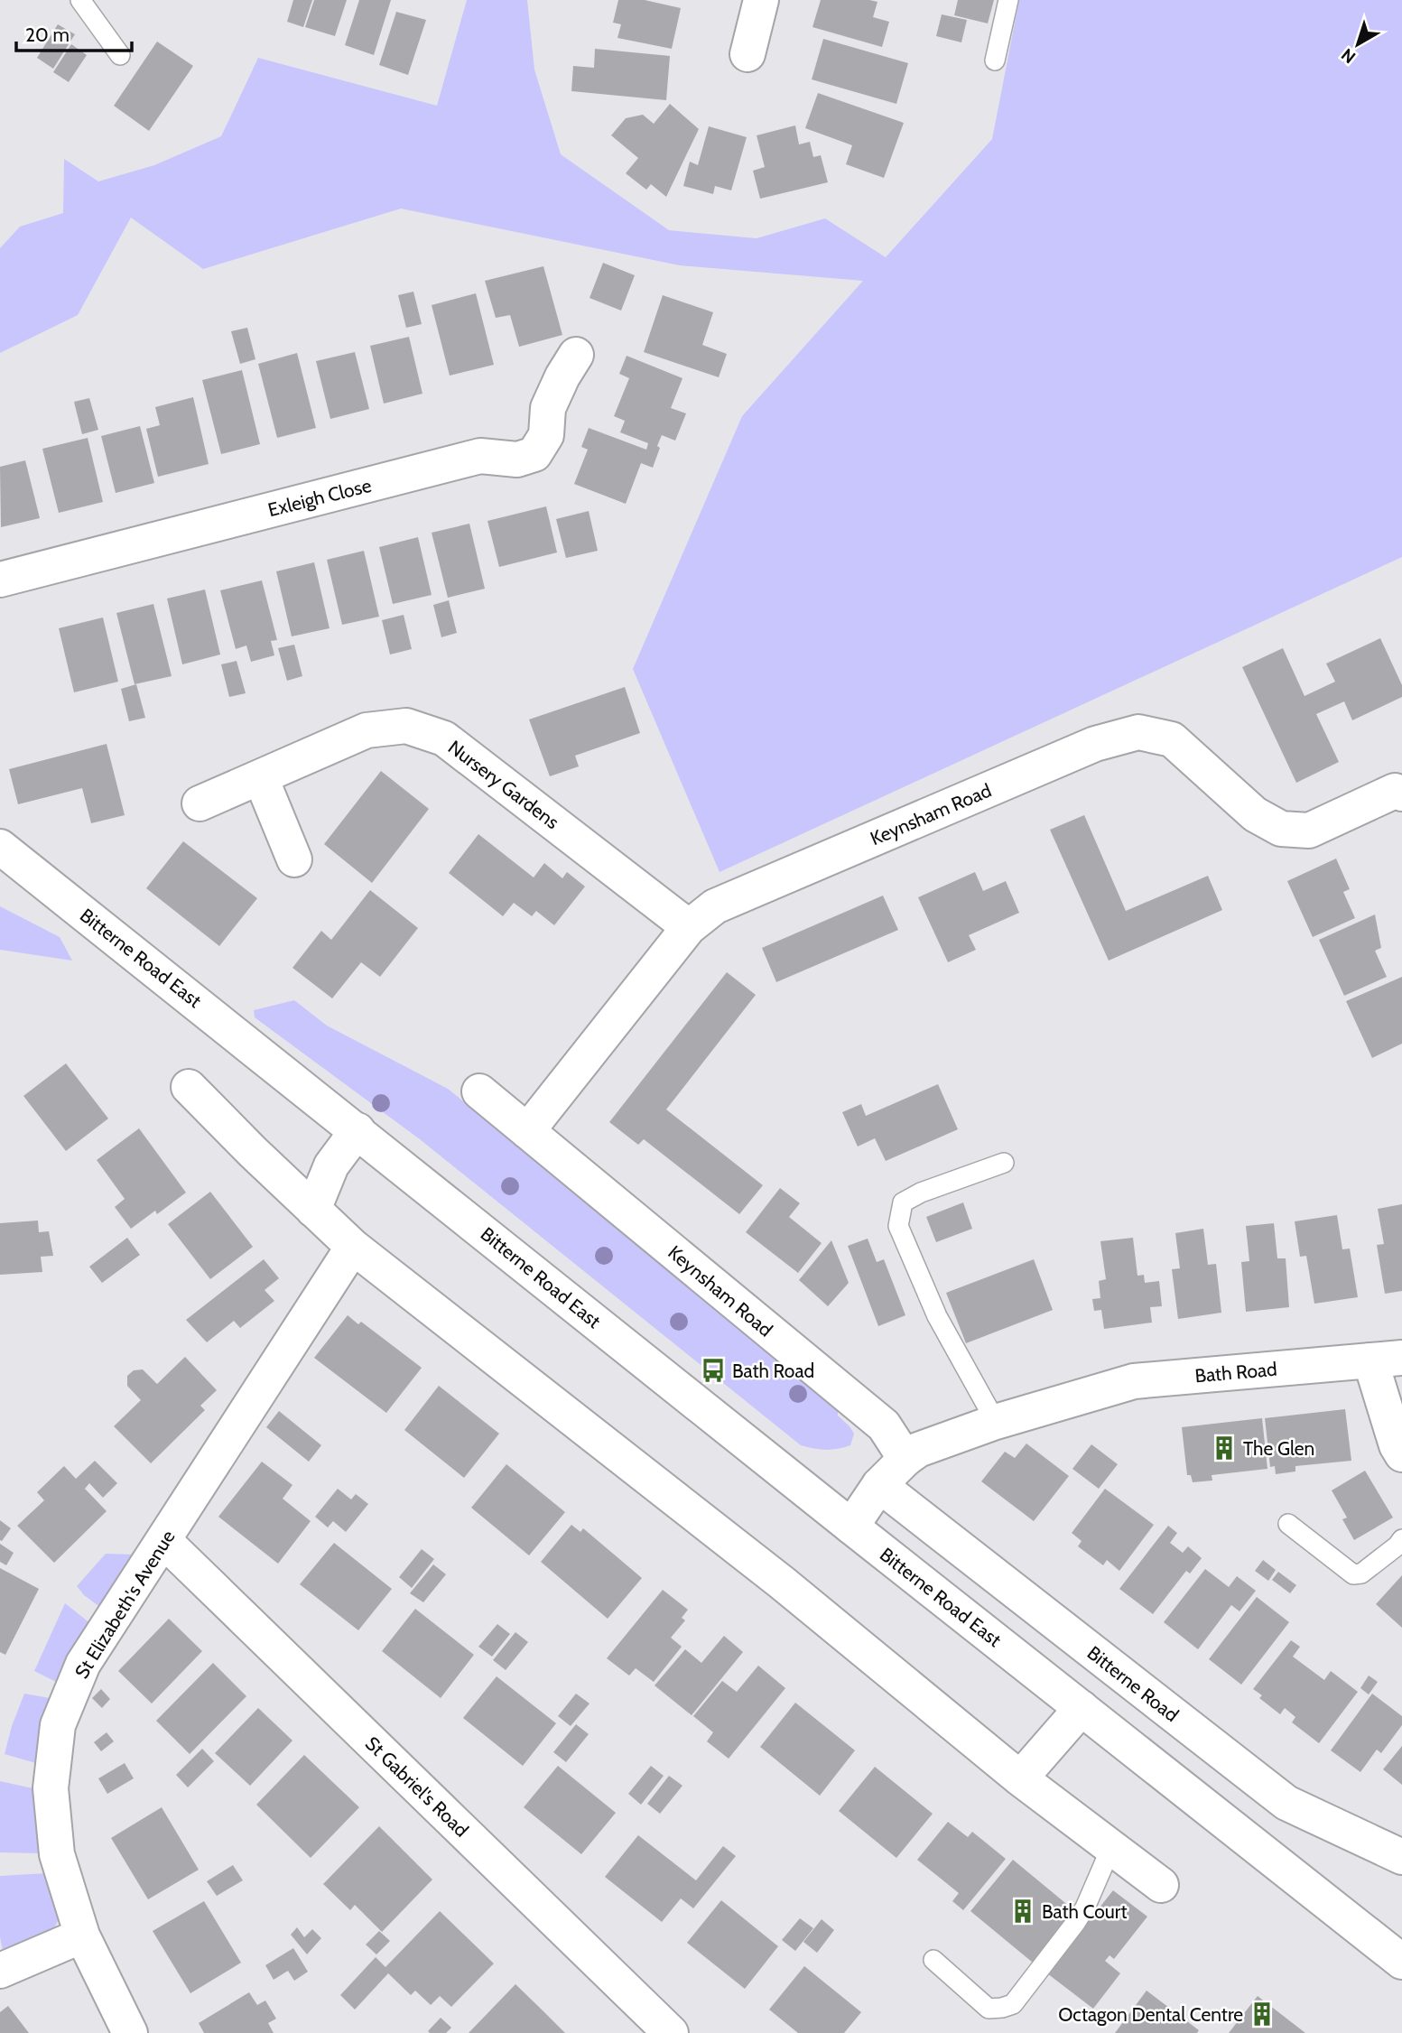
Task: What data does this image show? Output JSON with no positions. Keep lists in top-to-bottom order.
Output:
{
  "streets": {
    "street": [
      "Exleigh Close",
      "Nursery Gardens",
      "Keynsham Road",
      "Bitterne Road East",
      "Bath Road",
      "St Elizabeth's Avenue",
      "Bitterne Road",
      "St Gabriel's Road"
    ]
  },
  "crossings": [
    ["Nursery Gardens", "Keynsham Road"],
    ["Keynsham Road", "Bath Road"],
    ["Bitterne Road East", "Bath Road"],
    ["Bath Road", "Bitterne Road"],
    ["St Elizabeth's Avenue", "St Gabriel's Road"]
  ],
  "places": {
    "bus stop": ["Bath Road"],
    "building": ["The Glen", "Bath Court", "Octagon Dental Centre"]
  },
  "scale_bar": "20 m",
  "north": "bottom left"
}
